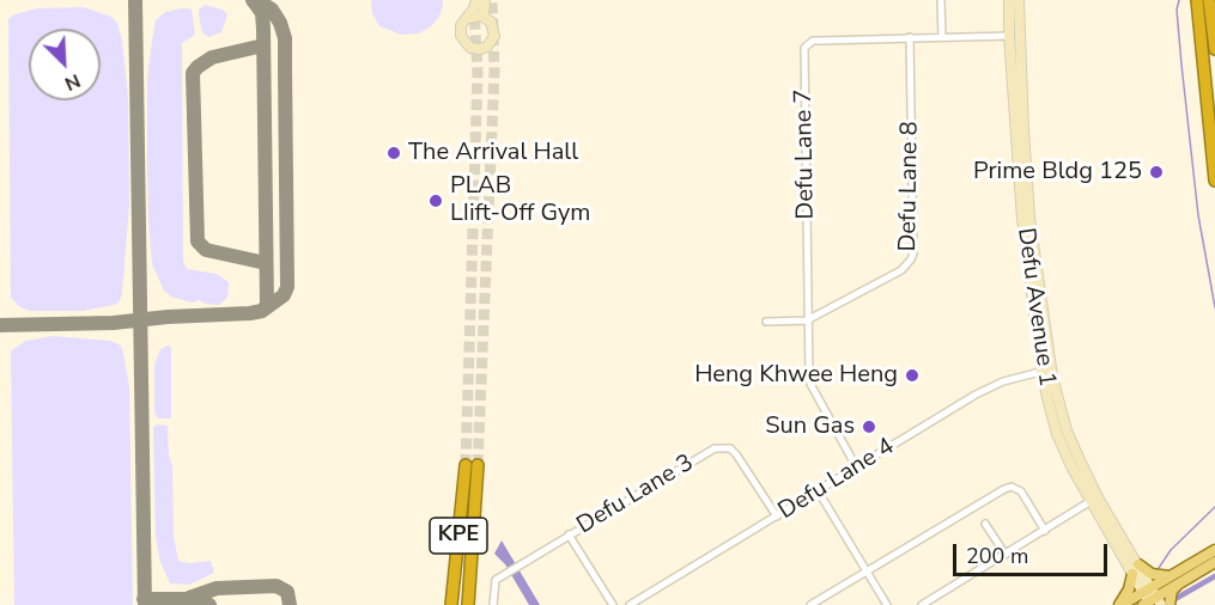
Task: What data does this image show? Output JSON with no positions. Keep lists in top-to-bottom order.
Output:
{
  "streets": {
    "highway": ["KPE"],
    "main road": ["Defu Avenue 1"],
    "street": [
      "Defu Lane 7",
      "Defu Lane 8",
      "Defu Lane 4",
      "Defu Lane 3"
    ]
  },
  "crossings": [
    ["Defu Lane 7", "Defu Lane 8"],
    ["Defu Lane 7", "Defu Avenue 1"],
    ["Defu Lane 7", "Defu Lane 4"],
    ["Defu Avenue 1", "Defu Lane 4"],
    ["Defu Lane 4", "Defu Lane 3"]
  ],
  "places": [
    "The Arrival Hall",
    "Prime Bldg 125",
    "PLAB LIift-Off Gym",
    "Heng Khwee Heng",
    "Sun Gas"
  ],
  "scale_bar": "200 m",
  "north": "bottom right"
}
